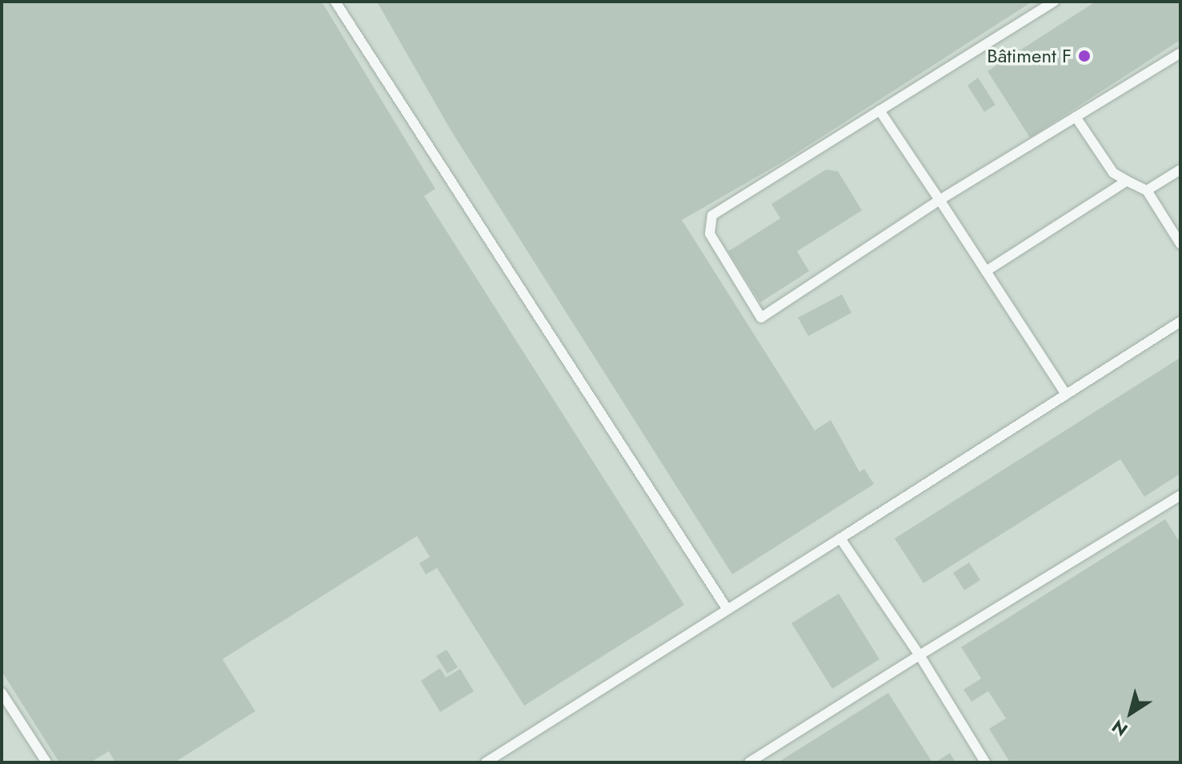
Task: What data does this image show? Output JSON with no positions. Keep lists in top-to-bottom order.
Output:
{
  "places": ["Bâtiment F"],
  "north": "bottom left"
}
